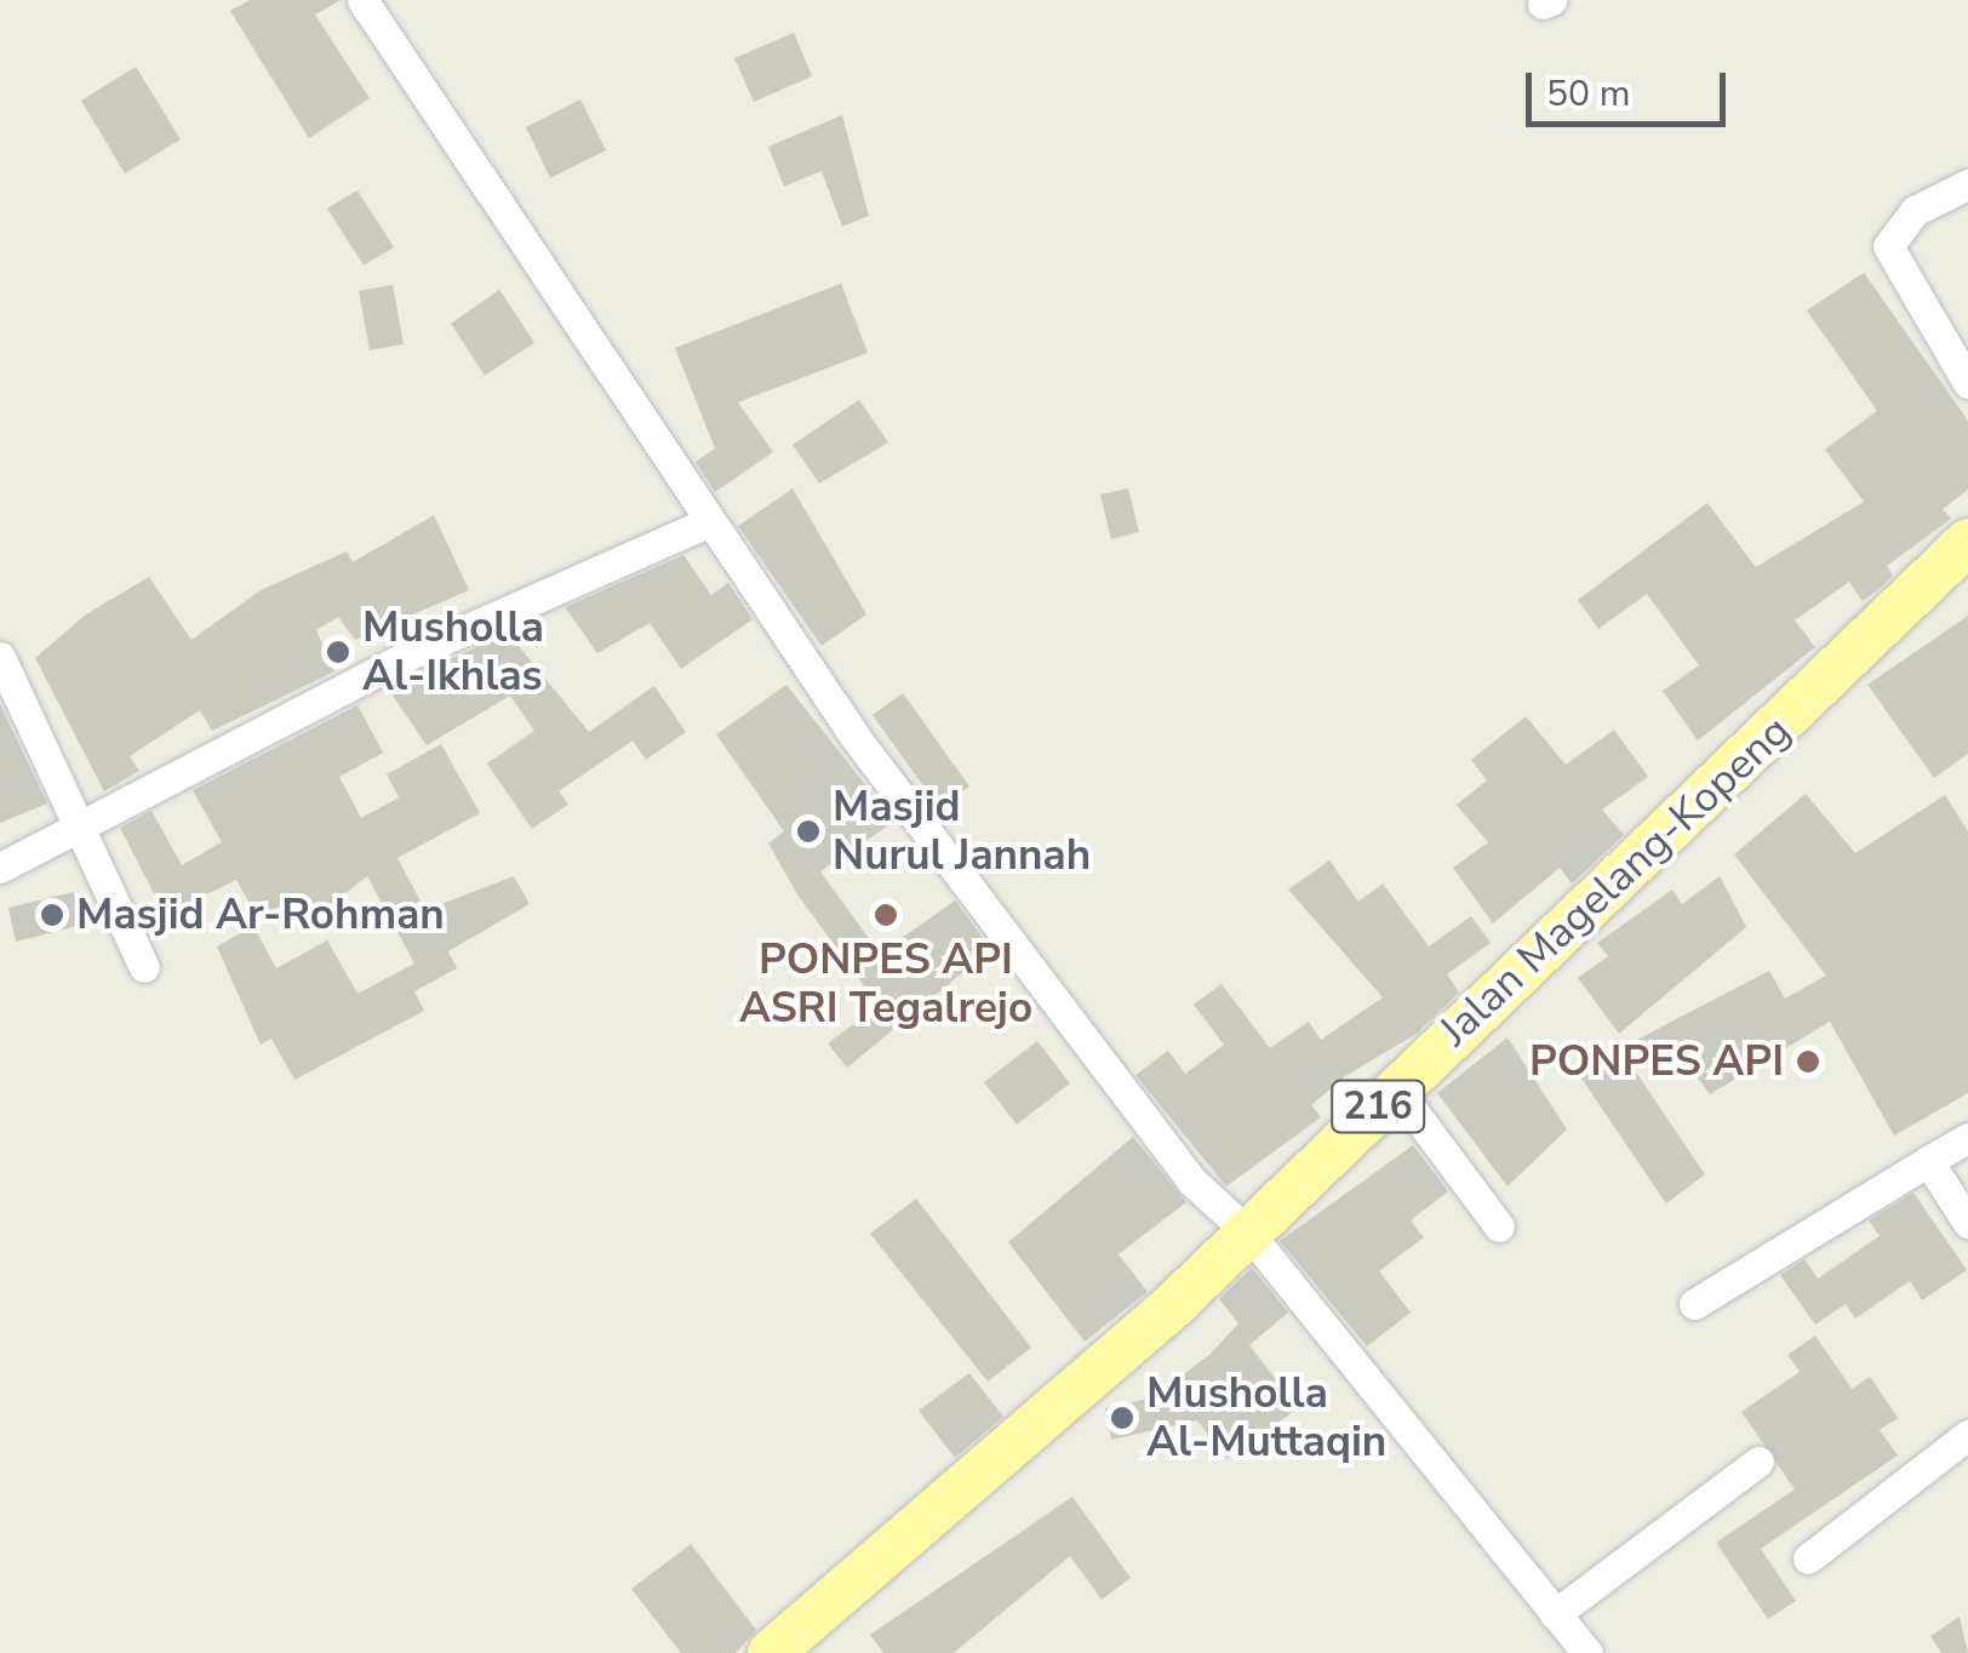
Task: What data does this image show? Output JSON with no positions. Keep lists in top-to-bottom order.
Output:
{
  "streets": {
    "main road": ["Jalan Magelang-Kopeng", "216"]
  },
  "places": [
    "Musholla Al-Ikhlas",
    "Masjid Nurul Jannah",
    "Masjid Ar-Rohman",
    "PONPES API ASRI Tegalrejo",
    "PONPES API",
    "Musholla Al-Muttaqin"
  ],
  "scale_bar": "50 m"
}
